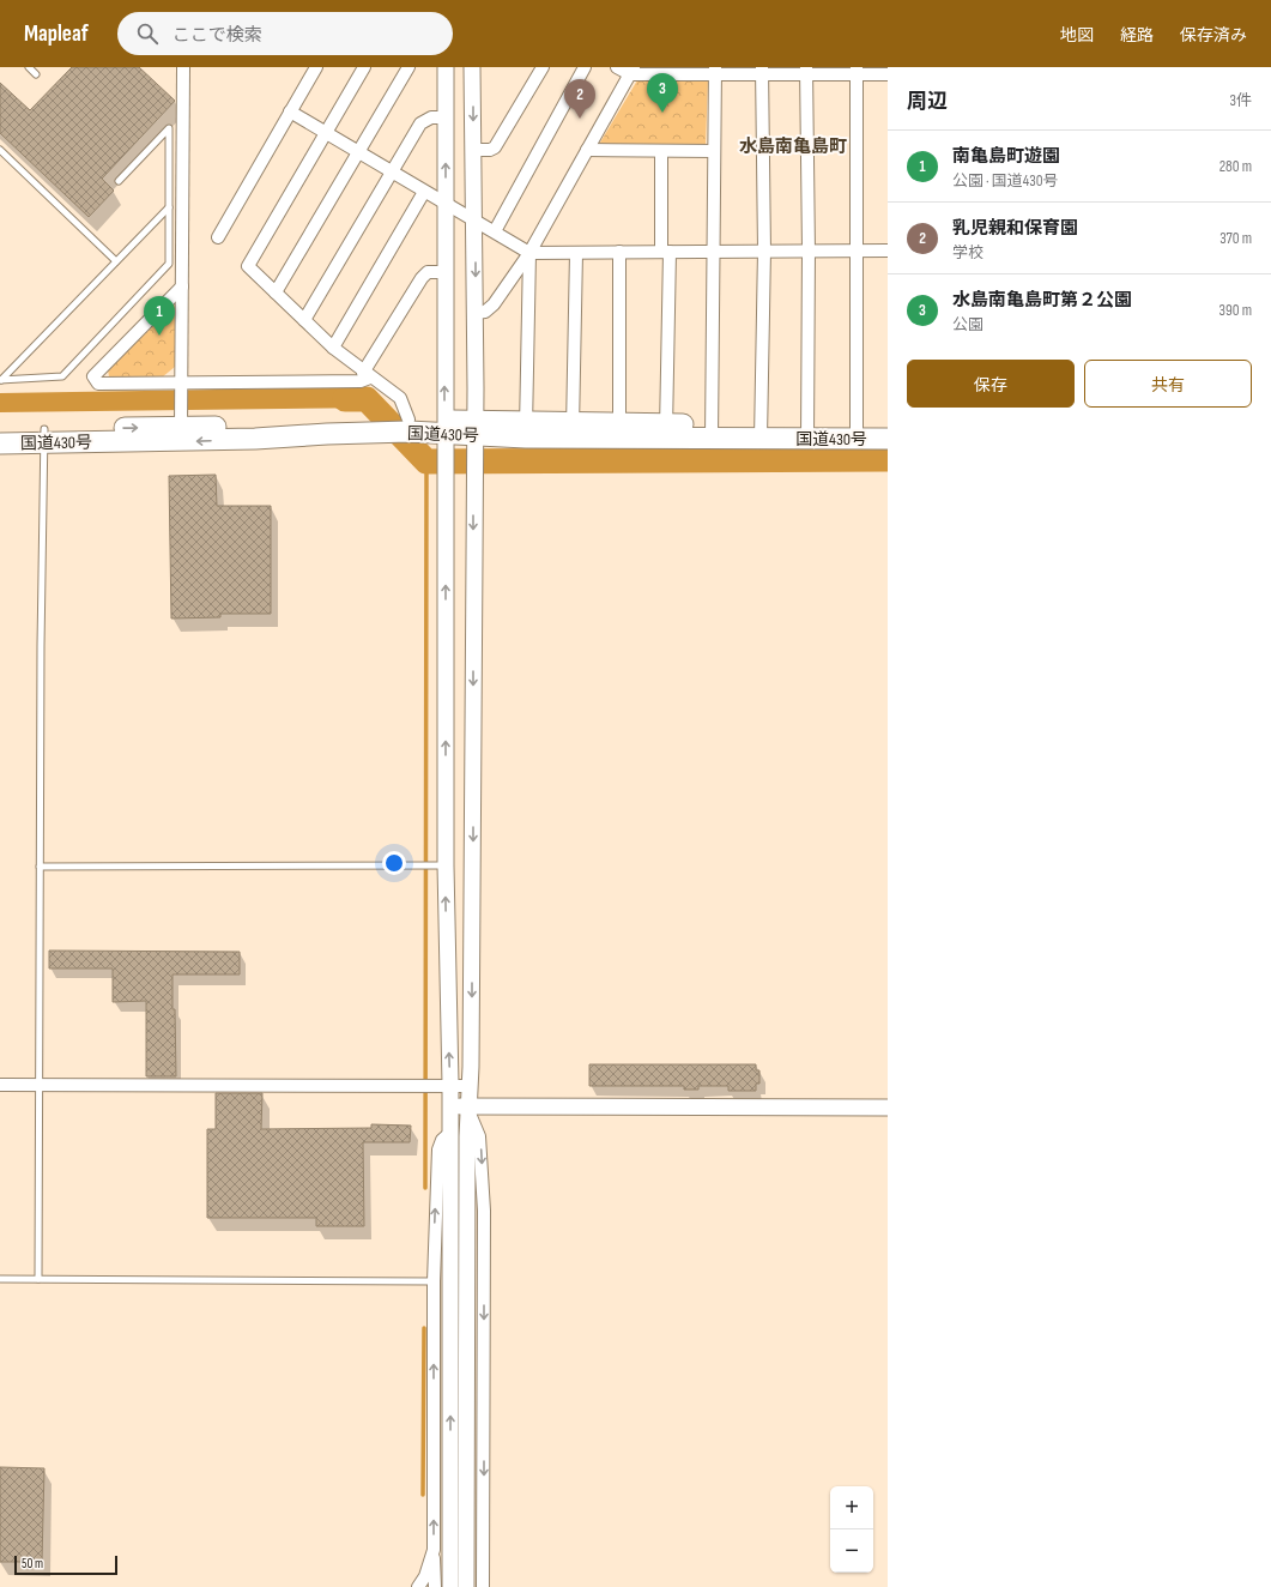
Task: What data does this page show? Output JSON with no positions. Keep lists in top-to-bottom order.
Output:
{
  "streets": {
    "highway": ["国道430号"]
  },
  "districts": ["水島南亀島町"],
  "scale_bar": "50 m",
  "page": {
    "header": "Mapleaf",
    "search": "ここで検索",
    "nav": ["地図", "経路", "保存済み"],
    "heading": ["周辺", "3件"],
    "pins": ["3", "2", "1"],
    "list": [
      {
        "mark": "1",
        "name": "南亀島町遊園",
        "note": "公園 · 国道430号",
        "value": "280 m"
      },
      {
        "mark": "2",
        "name": "乳児親和保育園",
        "note": "学校",
        "value": "370 m"
      },
      {
        "mark": "3",
        "name": "水島南亀島町第２公園",
        "note": "公園",
        "value": "390 m"
      }
    ],
    "buttons": ["保存", "共有"],
    "map_buttons": ["+", "−"],
    "scale": "50 m"
  }
}
